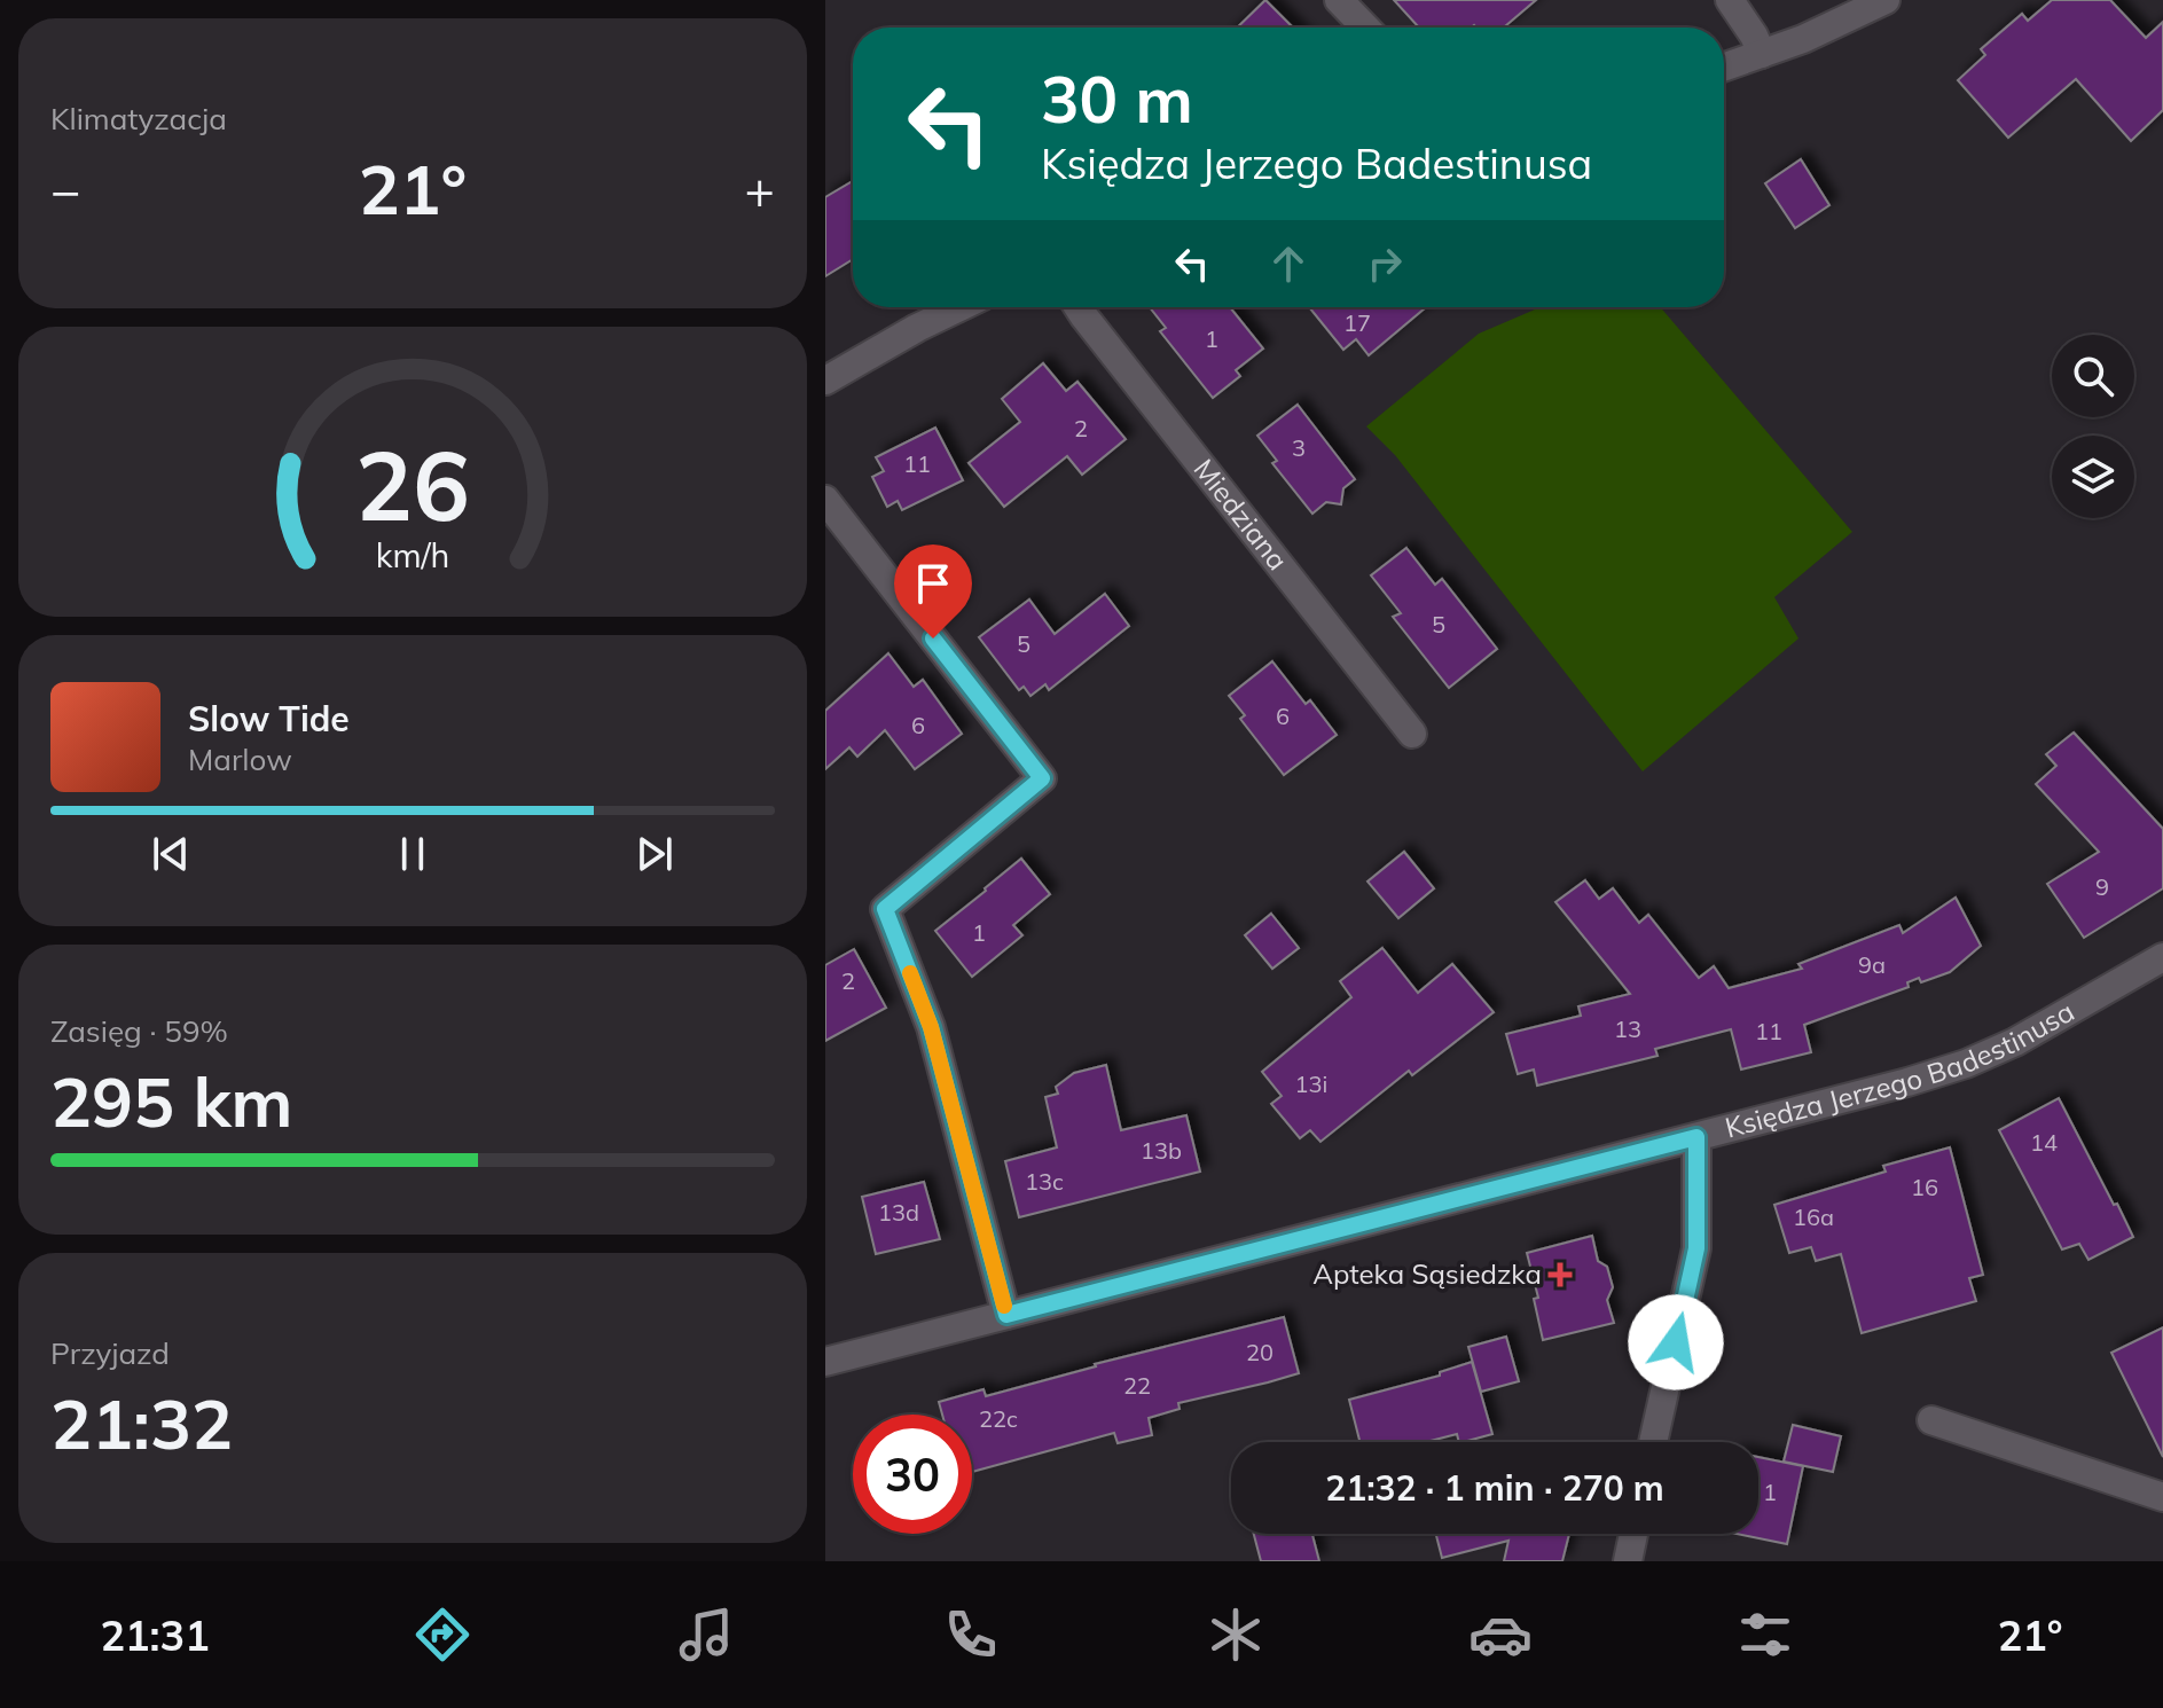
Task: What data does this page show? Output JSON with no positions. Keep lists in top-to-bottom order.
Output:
{
  "streets": {
    "street": ["Miedziana", "Księdza Jerzego Badestinusa"]
  },
  "places": {
    "health": ["Apteka Sąsiedzka"]
  },
  "house_numbers": [
    "17",
    "1",
    "2",
    "3",
    "11",
    "5",
    "5",
    "6",
    "6",
    "9",
    "1",
    "9a",
    "2",
    "13",
    "11",
    "13i",
    "14",
    "13b",
    "13c",
    "16",
    "13d",
    "16a",
    "20",
    "22",
    "22c",
    "1"
  ],
  "page": {
    "tile": [
      "Klimatyzacja",
      ["Zasięg · 59%", "295 km"],
      ["Przyjazd", "21:32"]
    ],
    "turn": ["30 m", "Księdza Jerzego Badestinusa"],
    "heat": ["−", "21°", "+"],
    "song": ["Slow Tide", "Marlow"],
    "limit": "30",
    "trip": "21:32 · 1 min · 270 m",
    "tabs": ["21:31", "21°"],
    "gauge": ["26", "km/h"]
  }
}
